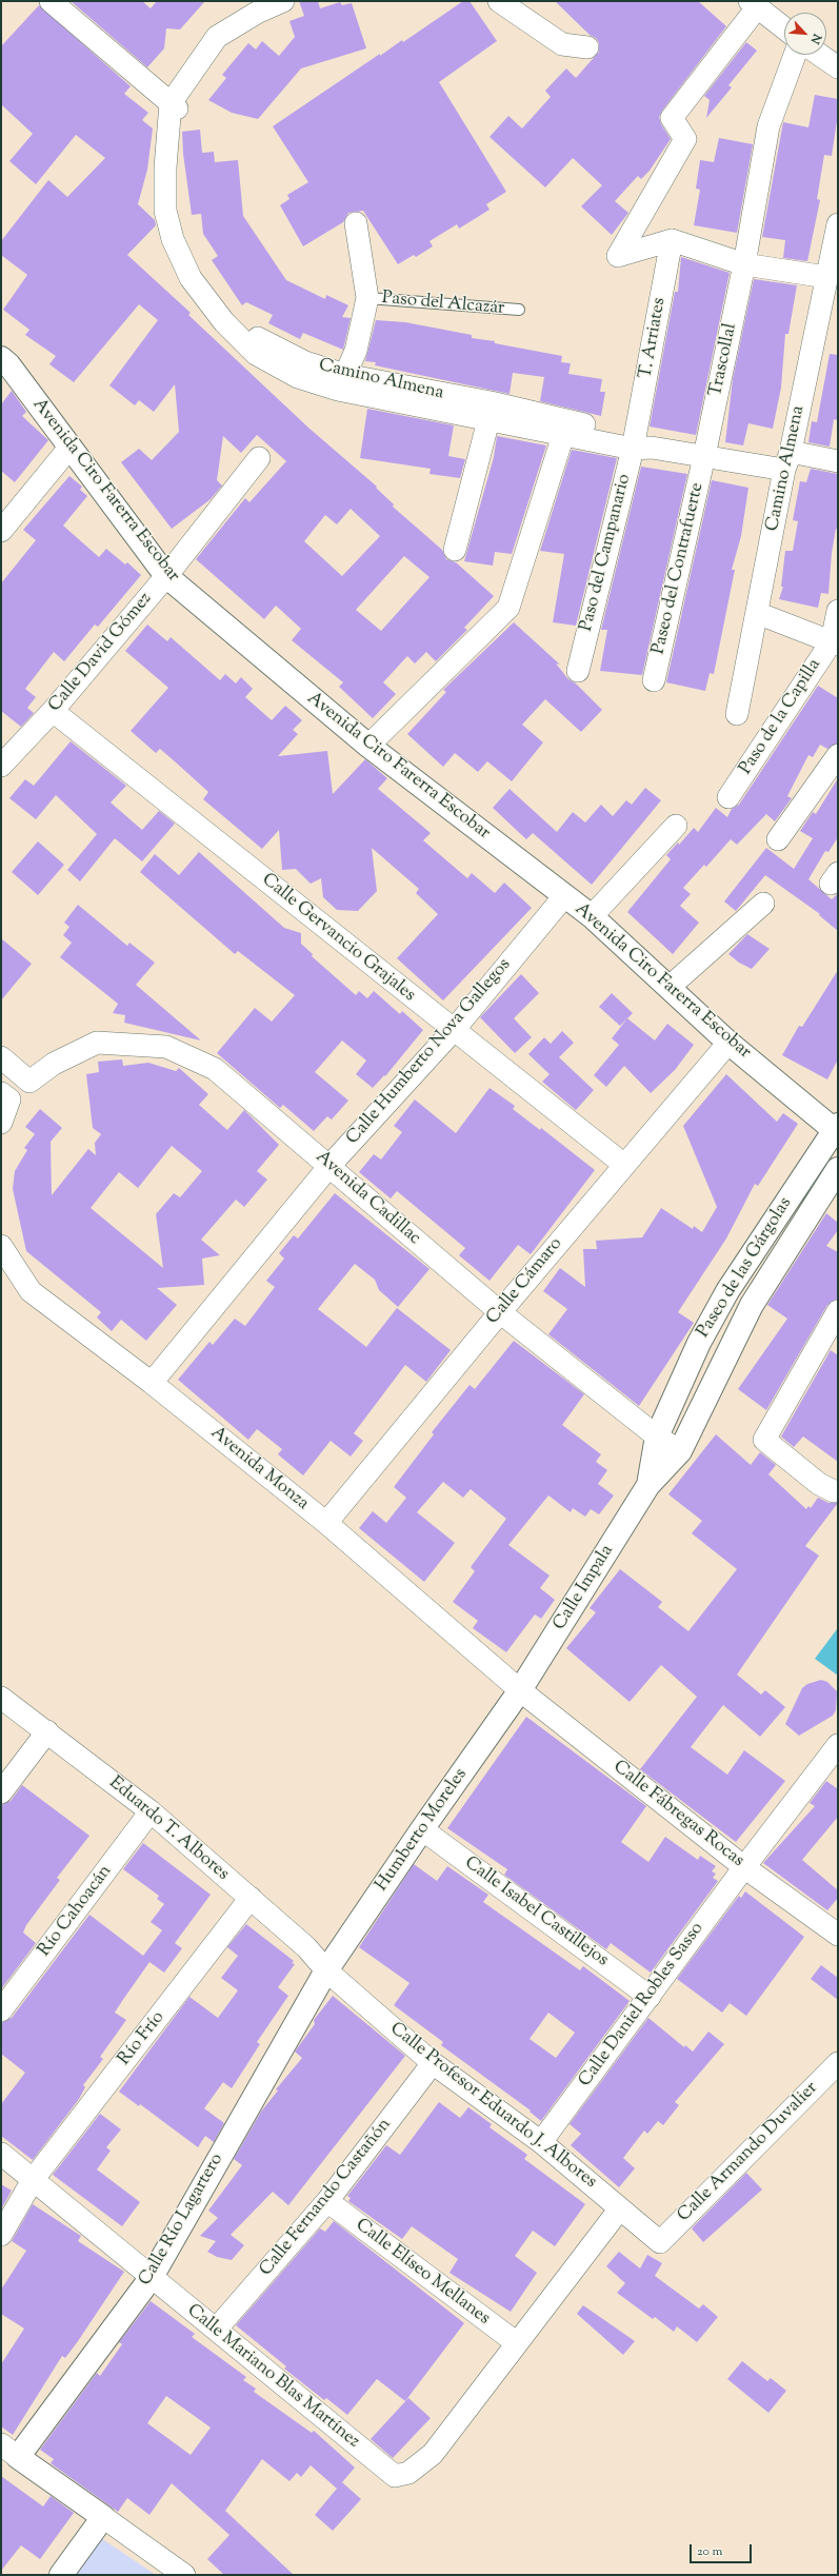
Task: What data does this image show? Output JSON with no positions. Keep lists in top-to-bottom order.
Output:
{
  "streets": {
    "street": [
      "Paso del Alcazár",
      "T. Arriates",
      "Trascollal",
      "Camino Almena",
      "Avenida Ciro Farerra Escobar",
      "Paso del Campanario",
      "Paseo del Contrafuerte",
      "Calle David Gómez",
      "Paso de la Capilla",
      "Calle Gervancio Grajales",
      "Calle Humberto Nova Gallegos",
      "Avenida Cadillac",
      "Paseo de las Gárgolas",
      "Calle Cámaro",
      "Avenida Monza",
      "Calle Impala",
      "Calle Fábregas Rocas",
      "Eduardo T. Albores",
      "Humberto Moreles",
      "Río Cahoacán",
      "Calle Isabel Castillejos",
      "Calle Daniel Robles Sasso",
      "Río Frío",
      "Calle Profesor Eduardo J. Albores",
      "Calle Armando Duvalier",
      "Calle Fernando Castañón",
      "Calle Río Lagartero",
      "Calle Elíseo Mellanes",
      "Calle Mariano Blas Martínez"
    ]
  },
  "crossings": [
    ["T. Arriates", "Camino Almena"],
    ["T. Arriates", "Paso del Campanario"],
    ["Trascollal", "Paseo del Contrafuerte"],
    ["Camino Almena", "Paso del Campanario"],
    ["Avenida Ciro Farerra Escobar", "Calle David Gómez"],
    ["Avenida Ciro Farerra Escobar", "Calle Humberto Nova Gallegos"],
    ["Avenida Ciro Farerra Escobar", "Paseo de las Gárgolas"],
    ["Avenida Ciro Farerra Escobar", "Calle Cámaro"],
    ["Calle David Gómez", "Calle Gervancio Grajales"],
    ["Calle Gervancio Grajales", "Calle Humberto Nova Gallegos"],
    ["Calle Gervancio Grajales", "Calle Cámaro"],
    ["Calle Humberto Nova Gallegos", "Avenida Cadillac"],
    ["Calle Humberto Nova Gallegos", "Avenida Monza"],
    ["Avenida Cadillac", "Paseo de las Gárgolas"],
    ["Avenida Cadillac", "Calle Cámaro"],
    ["Avenida Cadillac", "Calle Impala"],
    ["Paseo de las Gárgolas", "Calle Impala"],
    ["Calle Cámaro", "Avenida Monza"],
    ["Avenida Monza", "Calle Impala"],
    ["Avenida Monza", "Calle Fábregas Rocas"],
    ["Avenida Monza", "Humberto Moreles"],
    ["Calle Impala", "Calle Fábregas Rocas"],
    ["Calle Impala", "Humberto Moreles"],
    ["Calle Fábregas Rocas", "Humberto Moreles"],
    ["Calle Fábregas Rocas", "Calle Daniel Robles Sasso"],
    ["Eduardo T. Albores", "Humberto Moreles"],
    ["Eduardo T. Albores", "Río Cahoacán"],
    ["Eduardo T. Albores", "Río Frío"],
    ["Eduardo T. Albores", "Calle Profesor Eduardo J. Albores"],
    ["Eduardo T. Albores", "Calle Río Lagartero"],
    ["Humberto Moreles", "Calle Isabel Castillejos"],
    ["Humberto Moreles", "Calle Profesor Eduardo J. Albores"],
    ["Humberto Moreles", "Calle Río Lagartero"],
    ["Calle Isabel Castillejos", "Calle Daniel Robles Sasso"],
    ["Calle Daniel Robles Sasso", "Calle Profesor Eduardo J. Albores"],
    ["Río Frío", "Calle Mariano Blas Martínez"],
    ["Calle Profesor Eduardo J. Albores", "Calle Armando Duvalier"],
    ["Calle Profesor Eduardo J. Albores", "Calle Fernando Castañón"],
    ["Calle Profesor Eduardo J. Albores", "Calle Río Lagartero"],
    ["Calle Fernando Castañón", "Calle Elíseo Mellanes"],
    ["Calle Fernando Castañón", "Calle Mariano Blas Martínez"],
    ["Calle Río Lagartero", "Calle Mariano Blas Martínez"],
    ["Calle Elíseo Mellanes", "Calle Mariano Blas Martínez"]
  ],
  "scale_bar": "20 m",
  "north": "bottom right"
}
